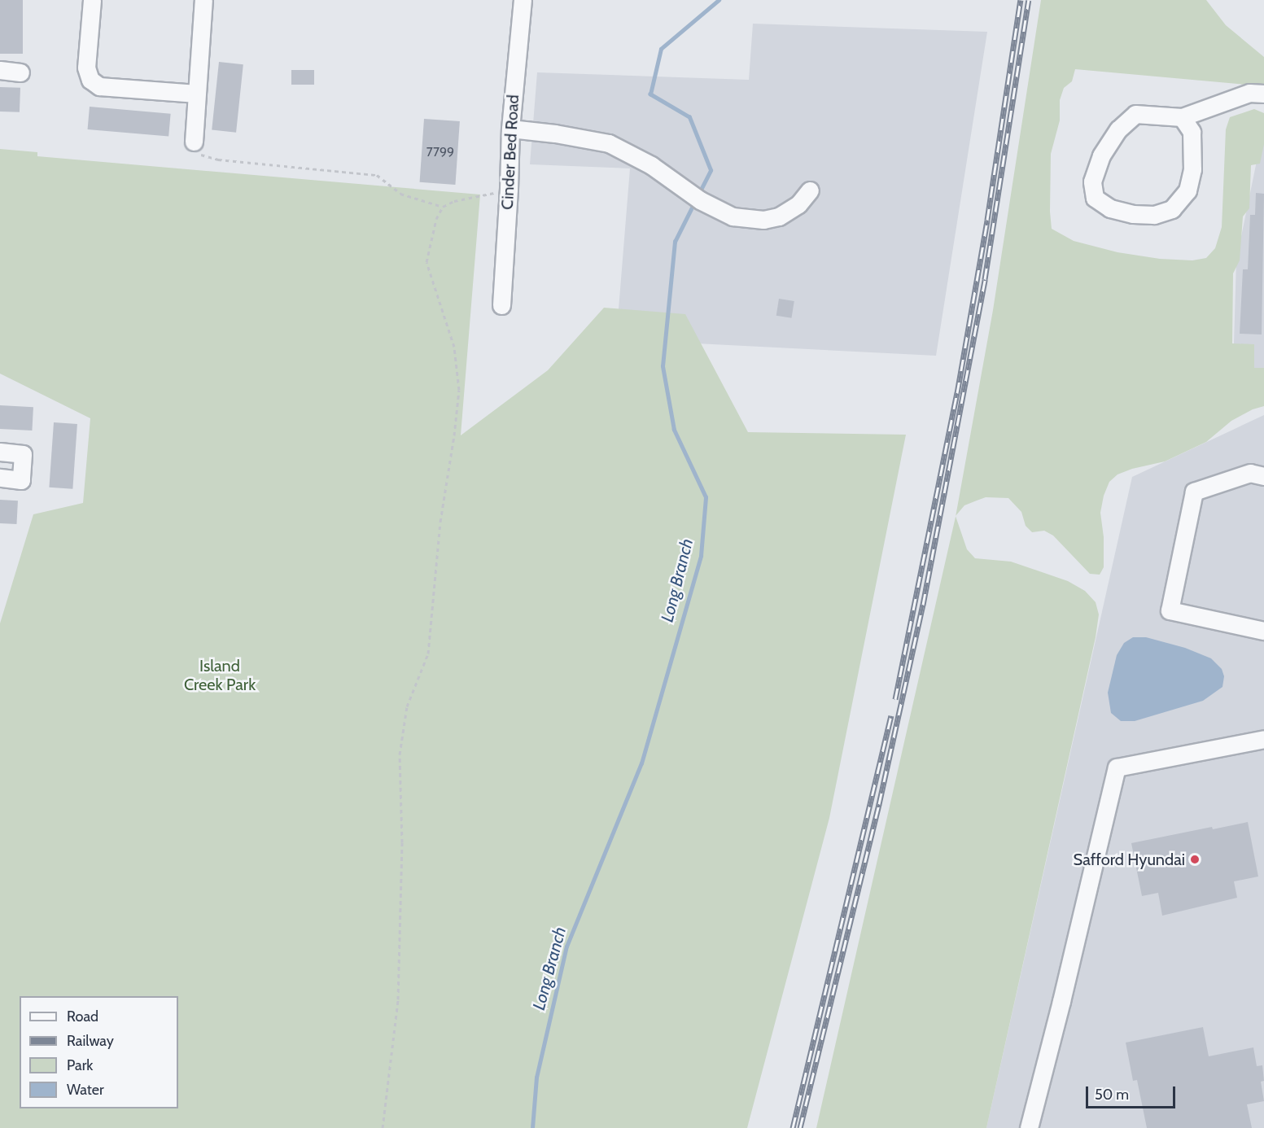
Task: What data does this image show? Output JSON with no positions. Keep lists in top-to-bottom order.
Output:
{
  "streets": {
    "street": ["Cinder Bed Road"]
  },
  "water": ["Long Branch"],
  "parks": ["Island Creek Park"],
  "places": ["Safford Hyundai"],
  "house_numbers": ["7799"],
  "legend": [
    "Road",
    "Railway",
    "Park",
    "Water"
  ],
  "scale_bar": "50 m"
}
